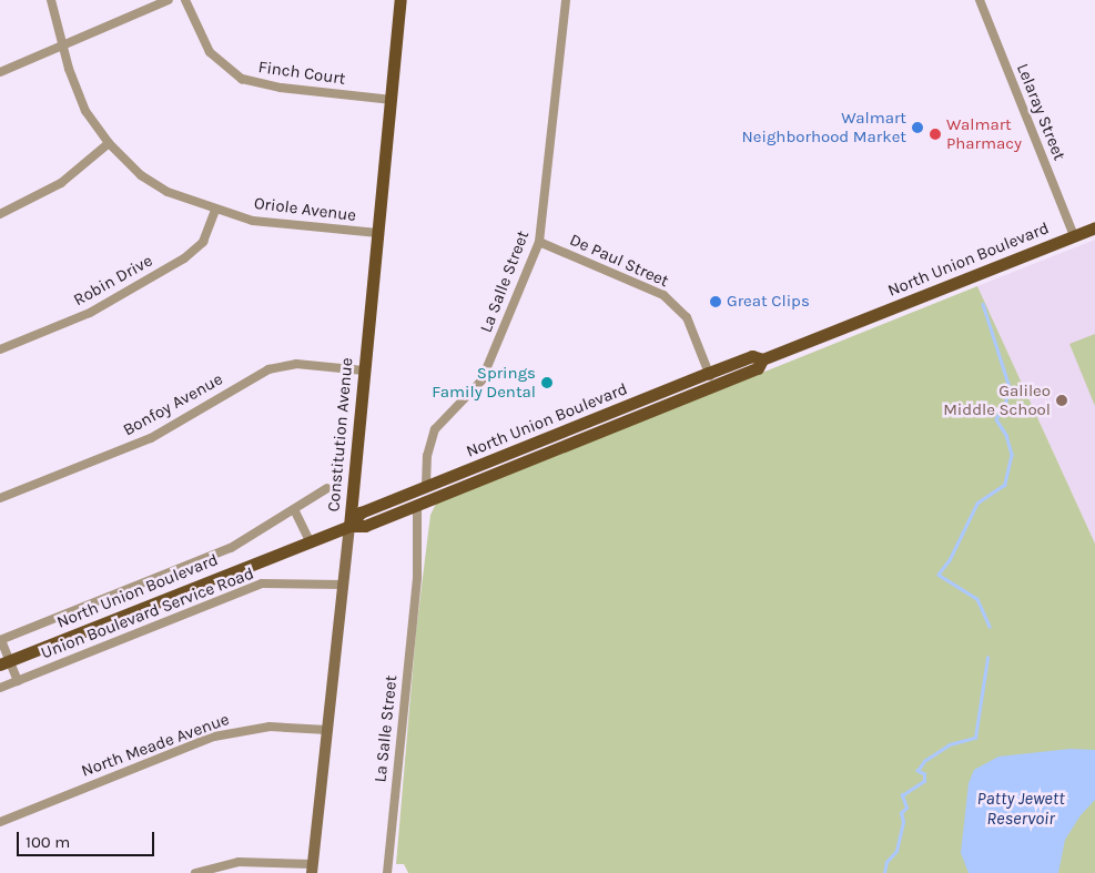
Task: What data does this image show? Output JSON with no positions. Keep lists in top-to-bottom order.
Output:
{
  "streets": {
    "main road": ["North Union Boulevard", "Constitution Avenue"],
    "street": [
      "Finch Court",
      "Lelaray Street",
      "Oriole Avenue",
      "De Paul Street",
      "Robin Drive",
      "La Salle Street",
      "Bonfoy Avenue",
      "Union Boulevard Service Road",
      "North Meade Avenue"
    ]
  },
  "crossings": [
    ["Finch Court", "Constitution Avenue"],
    ["Lelaray Street", "North Union Boulevard"],
    ["Oriole Avenue", "Robin Drive"],
    ["Oriole Avenue", "Constitution Avenue"],
    ["North Union Boulevard", "De Paul Street"],
    ["North Union Boulevard", "La Salle Street"],
    ["North Union Boulevard", "Constitution Avenue"],
    ["De Paul Street", "La Salle Street"],
    ["Bonfoy Avenue", "Constitution Avenue"],
    ["Constitution Avenue", "Union Boulevard Service Road"],
    ["Constitution Avenue", "North Meade Avenue"]
  ],
  "water": ["Patty Jewett Reservoir"],
  "places": [
    "Walmart Neighborhood Market",
    "Walmart Pharmacy",
    "Great Clips",
    "Springs Family Dental",
    "Galileo Middle School"
  ],
  "scale_bar": "100 m"
}
